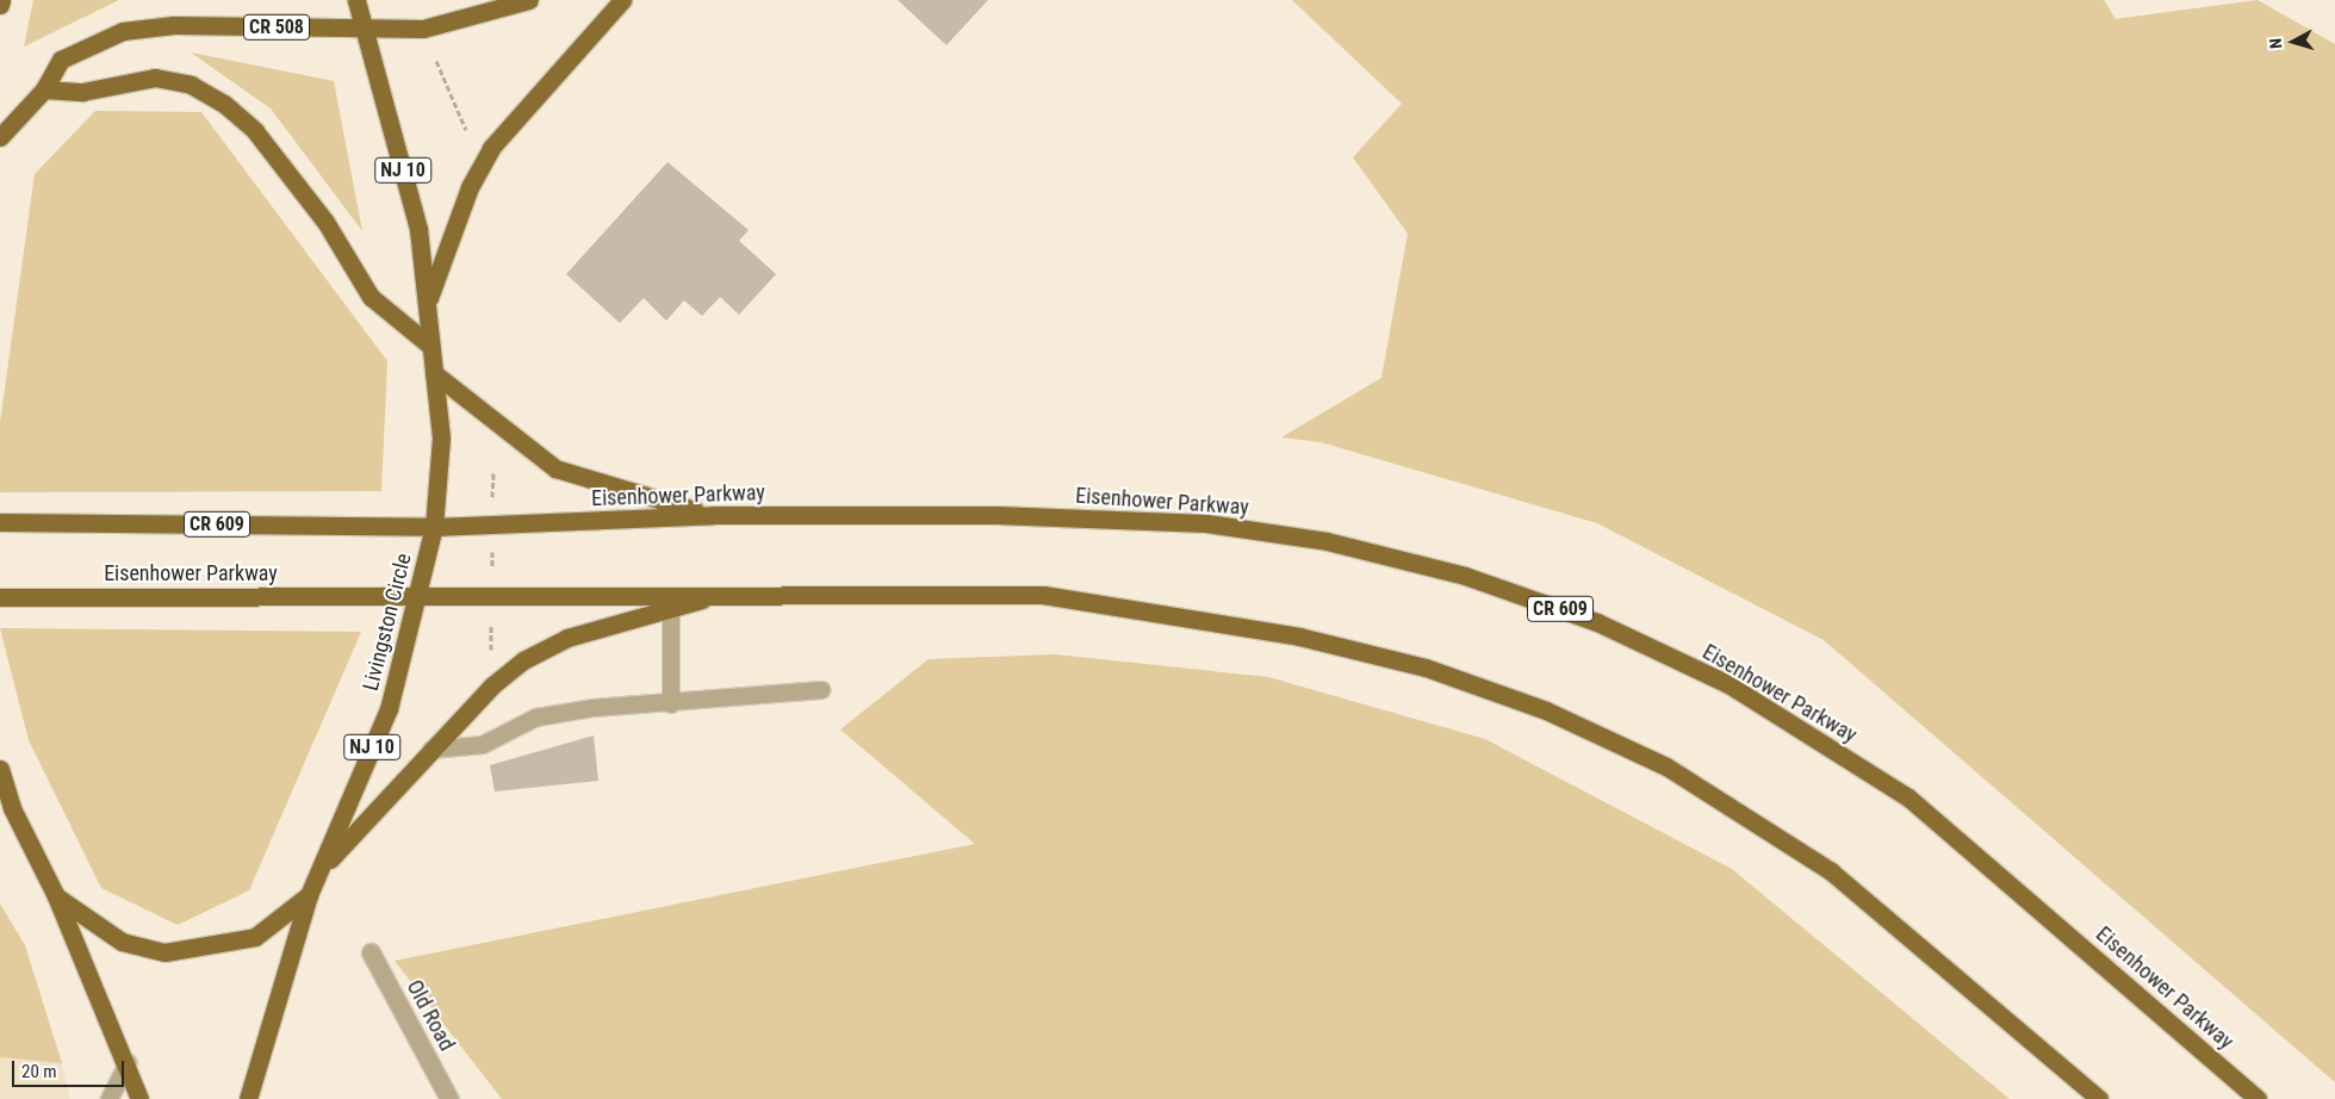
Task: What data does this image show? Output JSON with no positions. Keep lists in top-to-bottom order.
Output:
{
  "streets": {
    "main road": [
      "CR 508",
      "NJ 10",
      "Eisenhower Parkway",
      "CR 609",
      "Livingston Circle"
    ],
    "street": ["Old Road"]
  },
  "crossings": [
    ["CR 508", "NJ 10"],
    ["NJ 10", "Livingston Circle"],
    ["Eisenhower Parkway", "Livingston Circle"]
  ],
  "scale_bar": "20 m",
  "north": "left"
}
